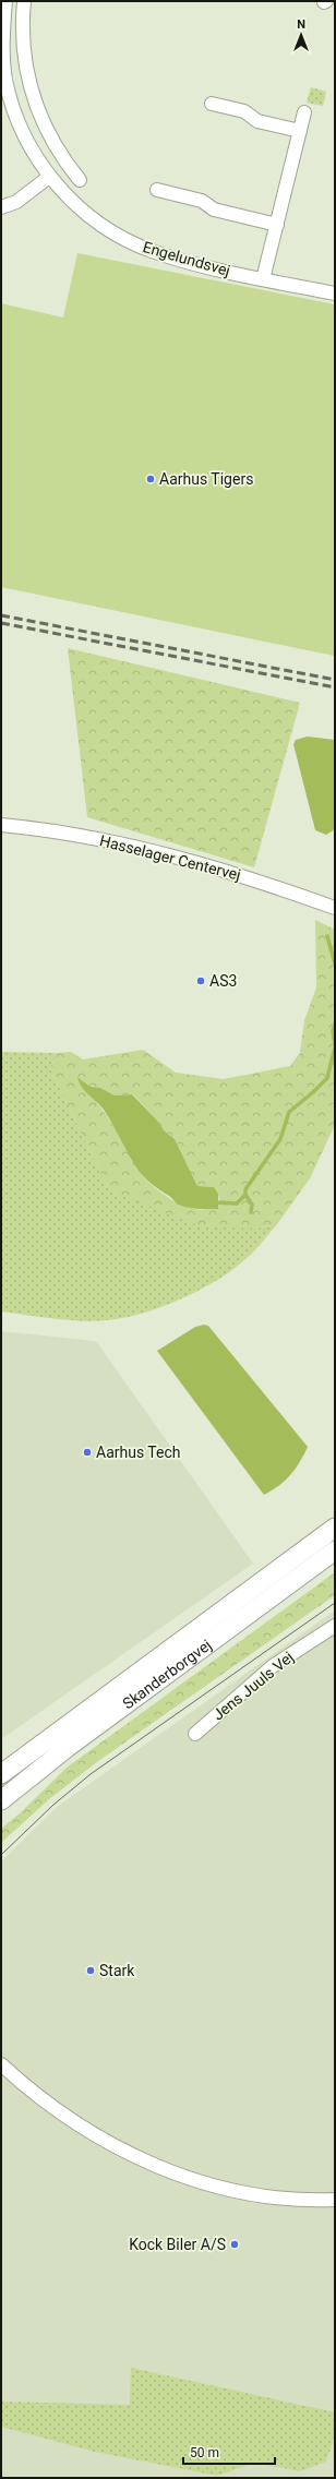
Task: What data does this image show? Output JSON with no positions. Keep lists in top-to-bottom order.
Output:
{
  "streets": {
    "main road": ["Skanderborgvej"],
    "street": ["Engelundsvej", "Hasselager Centervej", "Jens Juuls Vej"]
  },
  "places": [
    "Aarhus Tigers",
    "AS3",
    "Aarhus Tech",
    "Stark",
    "Kock Biler A/S"
  ],
  "scale_bar": "50 m",
  "north": "top"
}
